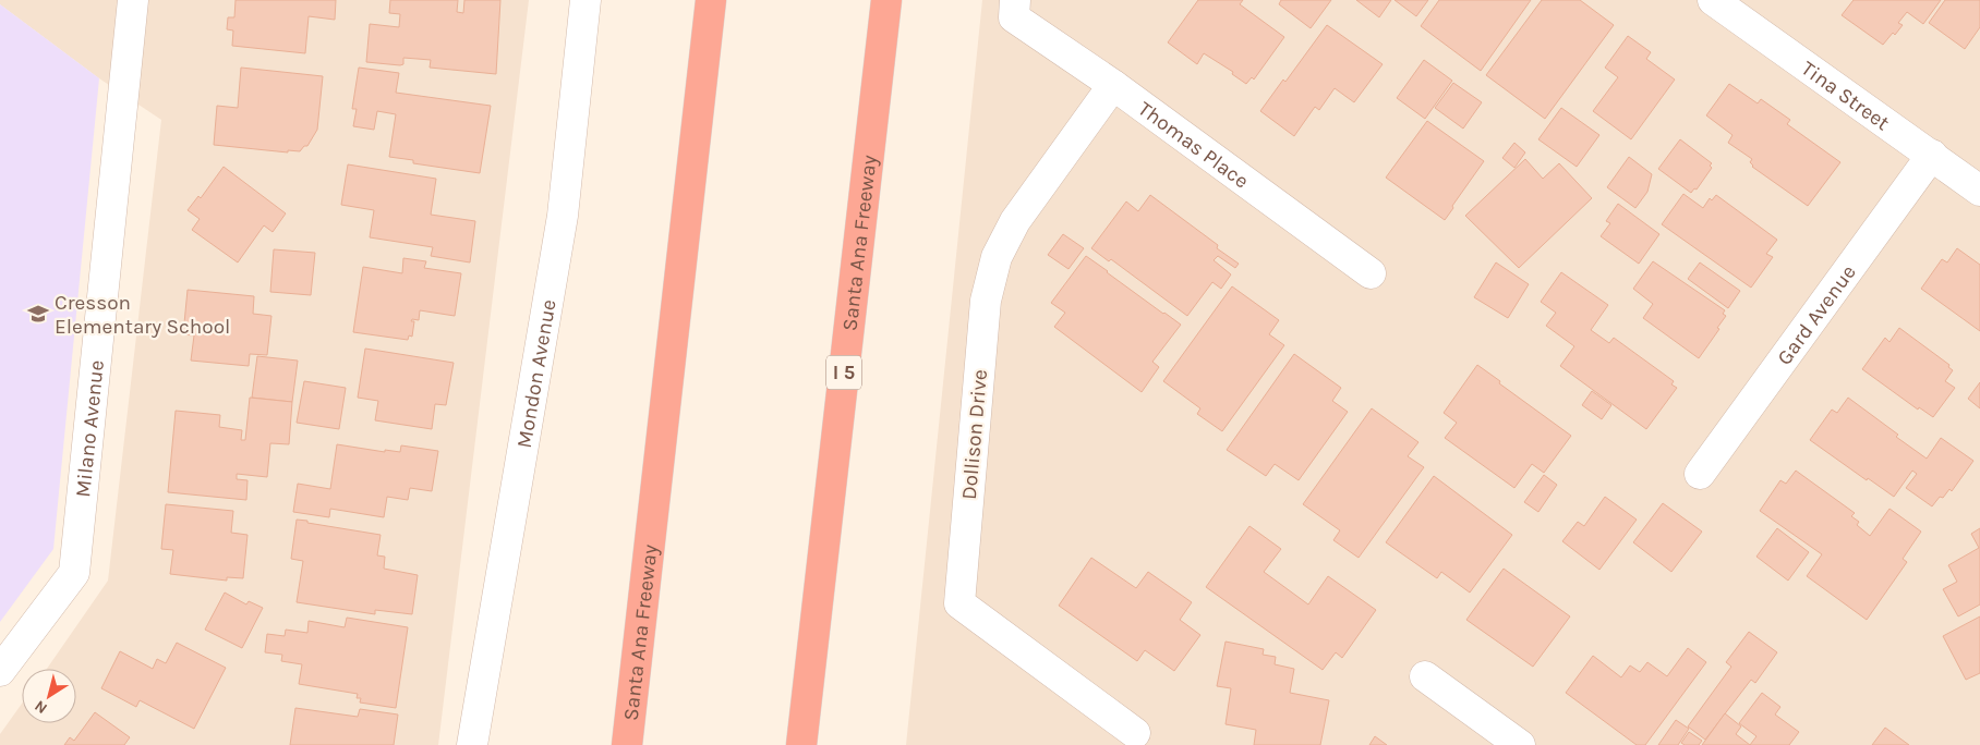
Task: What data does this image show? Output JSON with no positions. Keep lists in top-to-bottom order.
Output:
{
  "streets": {
    "highway": ["Santa Ana Freeway", "I 5"],
    "street": [
      "Tina Street",
      "Thomas Place",
      "Gard Avenue",
      "Mondon Avenue",
      "Milano Avenue",
      "Dollison Drive"
    ]
  },
  "crossings": [
    ["Tina Street", "Gard Avenue"],
    ["Thomas Place", "Dollison Drive"]
  ],
  "places": {
    "school or university": ["Cresson Elementary School"]
  },
  "north": "bottom left"
}
